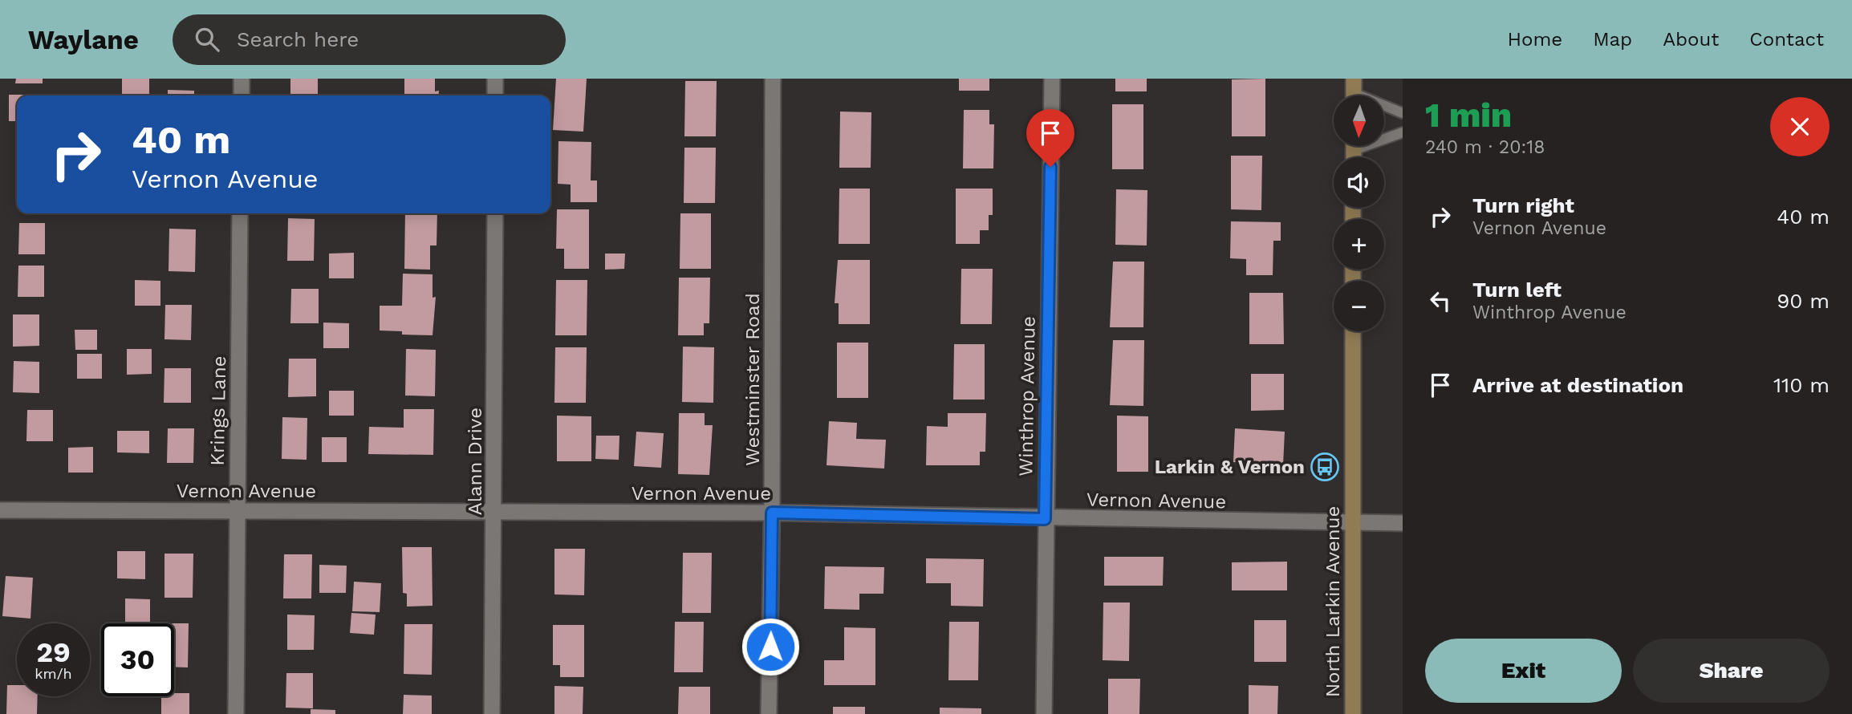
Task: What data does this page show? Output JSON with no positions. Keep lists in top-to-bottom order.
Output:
{
  "streets": {
    "main road": ["North Larkin Avenue"],
    "street": [
      "Westminster Road",
      "Winthrop Avenue",
      "Krings Lane",
      "Alann Drive",
      "Vernon Avenue"
    ]
  },
  "crossings": [
    ["Westminster Road", "Vernon Avenue"],
    ["Winthrop Avenue", "Vernon Avenue"],
    ["Krings Lane", "Vernon Avenue"],
    ["Alann Drive", "Vernon Avenue"],
    ["Vernon Avenue", "North Larkin Avenue"]
  ],
  "places": {
    "bus stop": ["Larkin & Vernon"]
  },
  "north": "bottom",
  "page": {
    "header": "Waylane",
    "search": "Search here",
    "nav": [
      "Home",
      "Map",
      "About",
      "Contact"
    ],
    "heading": ["1 min", "240 m · 20:18"],
    "map_buttons": ["+", "−"],
    "turn": ["40 m", "Vernon Avenue"],
    "list": [
      {
        "name": "Turn right",
        "note": "Vernon Avenue",
        "value": "40 m"
      },
      {
        "name": "Turn left",
        "note": "Winthrop Avenue",
        "value": "90 m"
      },
      {
        "name": "Arrive at destination",
        "value": "110 m"
      }
    ],
    "speed": "29 km/h",
    "limit": "30",
    "buttons": ["Exit", "Share"]
  }
}
